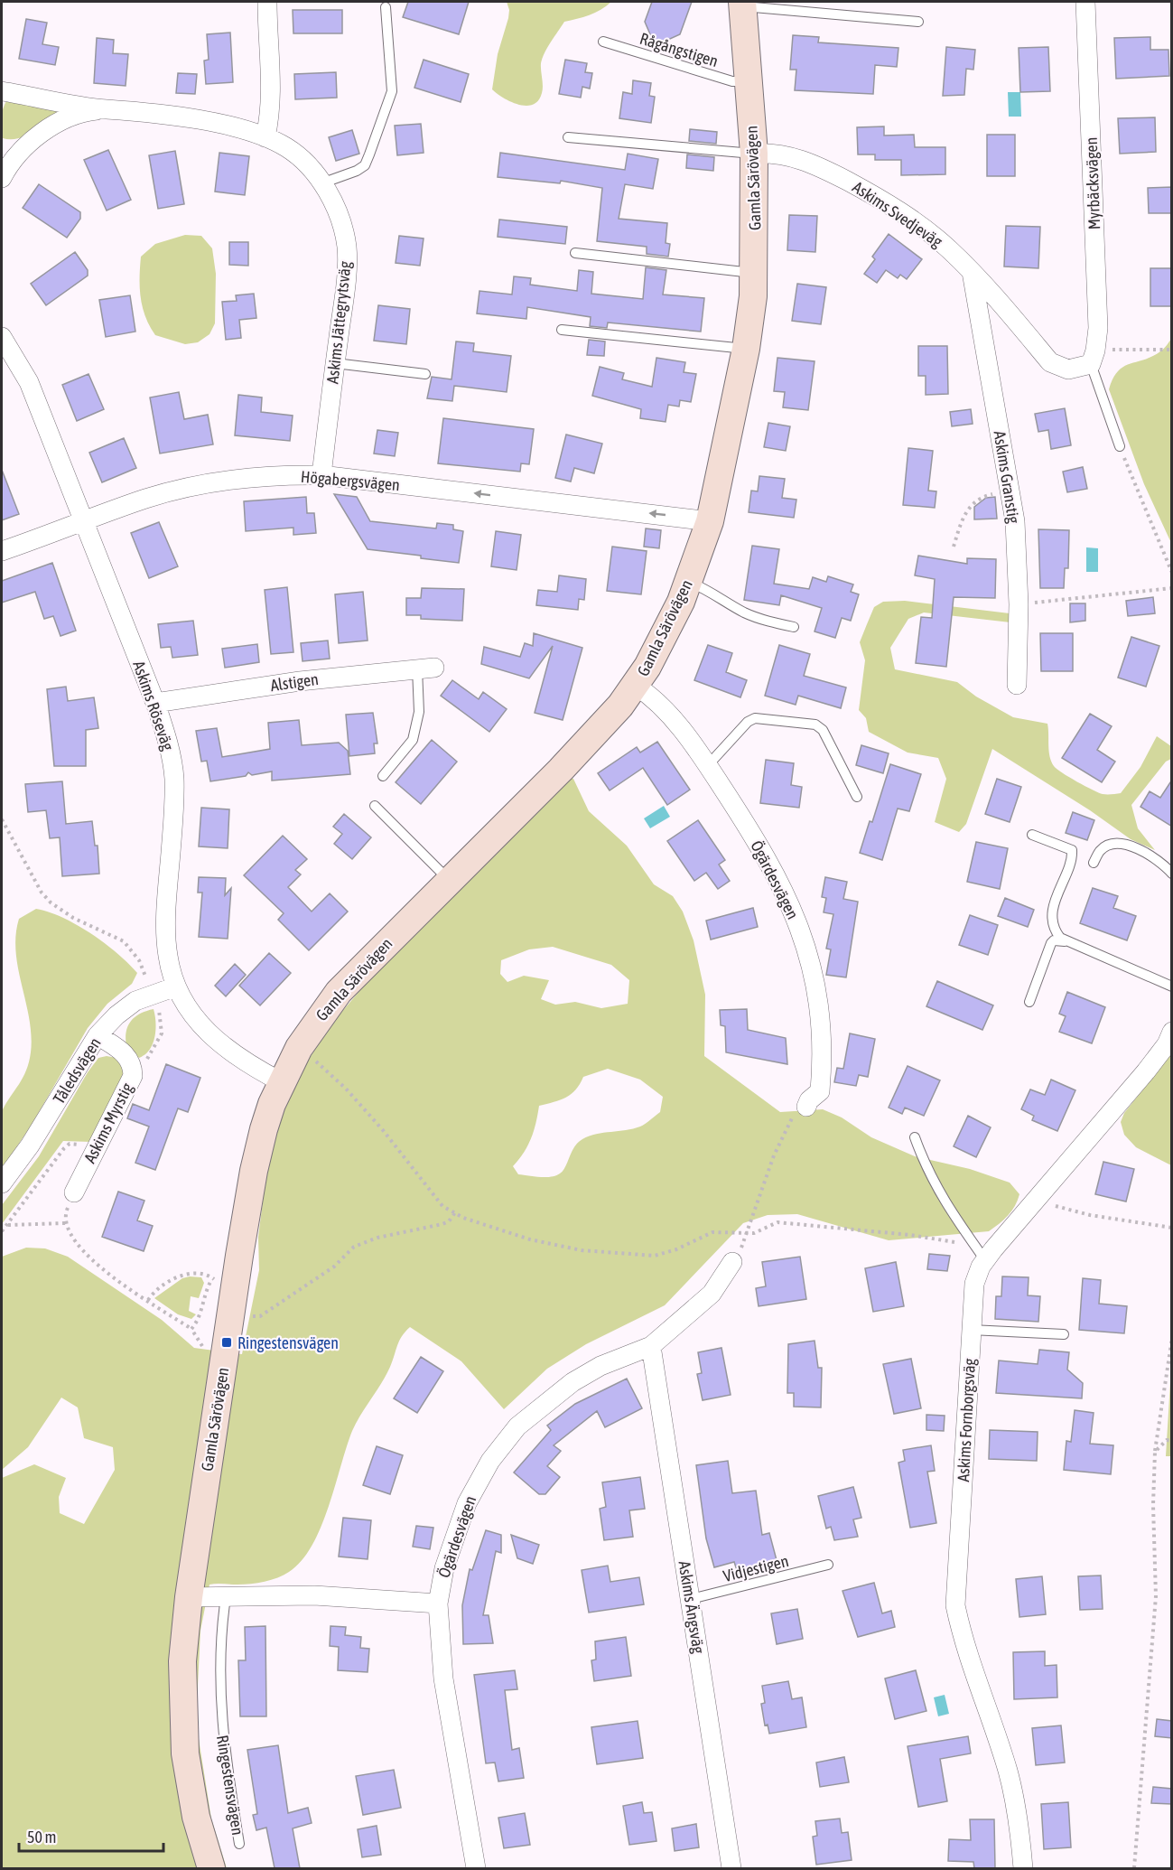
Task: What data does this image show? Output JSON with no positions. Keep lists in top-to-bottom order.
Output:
{
  "streets": {
    "street": [
      "Gamla Särövägen",
      "Myrbäcksvägen",
      "Askims Svedjeväg",
      "Askims Jättegrytsväg",
      "Askims Granstig",
      "Högabergsvägen",
      "Alstigen",
      "Askims Röseväg",
      "Ögärdesvägen",
      "Tåledsvägen",
      "Askims Myrstig",
      "Askims Fornborgsväg",
      "Askims Ängsväg"
    ],
    "lane": ["Rågångstigen", "Vidjestigen", "Ringestensvägen"]
  },
  "crossings": [
    ["Rågångstigen", "Gamla Särövägen"],
    ["Gamla Särövägen", "Askims Svedjeväg"],
    ["Gamla Särövägen", "Högabergsvägen"],
    ["Gamla Särövägen", "Askims Röseväg"],
    ["Gamla Särövägen", "Ögärdesvägen"],
    ["Myrbäcksvägen", "Askims Svedjeväg"],
    ["Askims Svedjeväg", "Askims Granstig"],
    ["Askims Jättegrytsväg", "Högabergsvägen"],
    ["Högabergsvägen", "Askims Röseväg"],
    ["Alstigen", "Askims Röseväg"],
    ["Askims Röseväg", "Tåledsvägen"],
    ["Ögärdesvägen", "Askims Ängsväg"],
    ["Tåledsvägen", "Askims Myrstig"],
    ["Vidjestigen", "Askims Ängsväg"]
  ],
  "one_way": ["Högabergsvägen"],
  "places": {
    "transit": ["Ringestensvägen"]
  },
  "scale_bar": "50 m"
}
